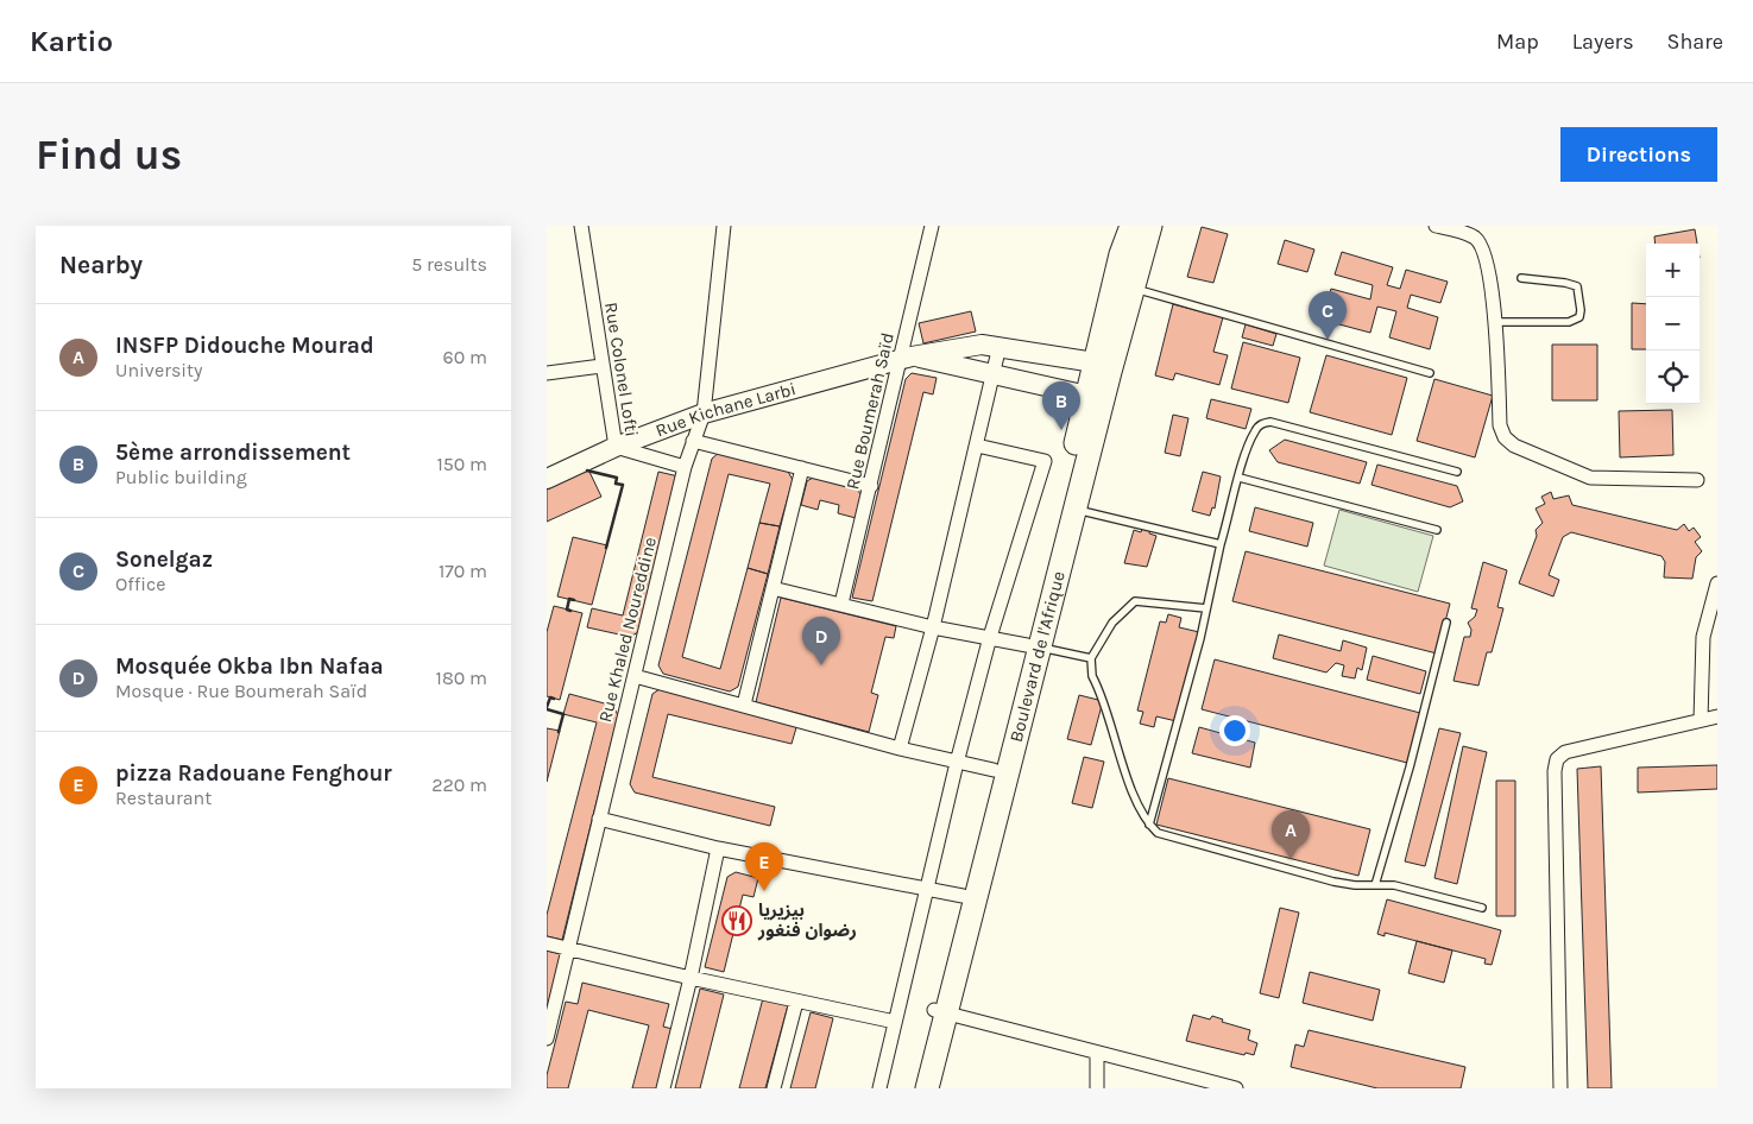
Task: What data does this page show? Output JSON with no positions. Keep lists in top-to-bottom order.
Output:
{
  "streets": {
    "main road": ["Boulevard de l'Afrique"],
    "street": [
      "Rue Colonel Lofti",
      "Rue Kichane Larbi",
      "Rue Boumerah Saïd",
      "Rue Khaled Noureddine"
    ]
  },
  "crossings": [
    ["Rue Colonel Lofti", "Rue Kichane Larbi"],
    ["Rue Colonel Lofti", "Rue Khaled Noureddine"],
    ["Rue Kichane Larbi", "Rue Boumerah Saïd"],
    ["Rue Kichane Larbi", "Rue Khaled Noureddine"],
    ["Rue Kichane Larbi", "Boulevard de l'Afrique"]
  ],
  "places": {
    "restaurant": ["بيزيريا رضوان فنغور"]
  },
  "page": {
    "header": "Kartio",
    "nav": ["Map", "Layers", "Share"],
    "buttons": "Directions",
    "title": "Find us",
    "heading": ["Nearby", "5 results"],
    "map_buttons": ["+", "−"],
    "pins": [
      "C",
      "B",
      "D",
      "A",
      "E"
    ],
    "list": [
      {
        "mark": "A",
        "name": "INSFP Didouche Mourad",
        "note": "University",
        "value": "60 m"
      },
      {
        "mark": "B",
        "name": "5ème arrondissement",
        "note": "Public building",
        "value": "150 m"
      },
      {
        "mark": "C",
        "name": "Sonelgaz",
        "note": "Office",
        "value": "170 m"
      },
      {
        "mark": "D",
        "name": "Mosquée Okba Ibn Nafaa",
        "note": "Mosque · Rue Boumerah Saïd",
        "value": "180 m"
      },
      {
        "mark": "E",
        "name": "pizza Radouane Fenghour",
        "note": "Restaurant",
        "value": "220 m"
      }
    ]
  }
}
